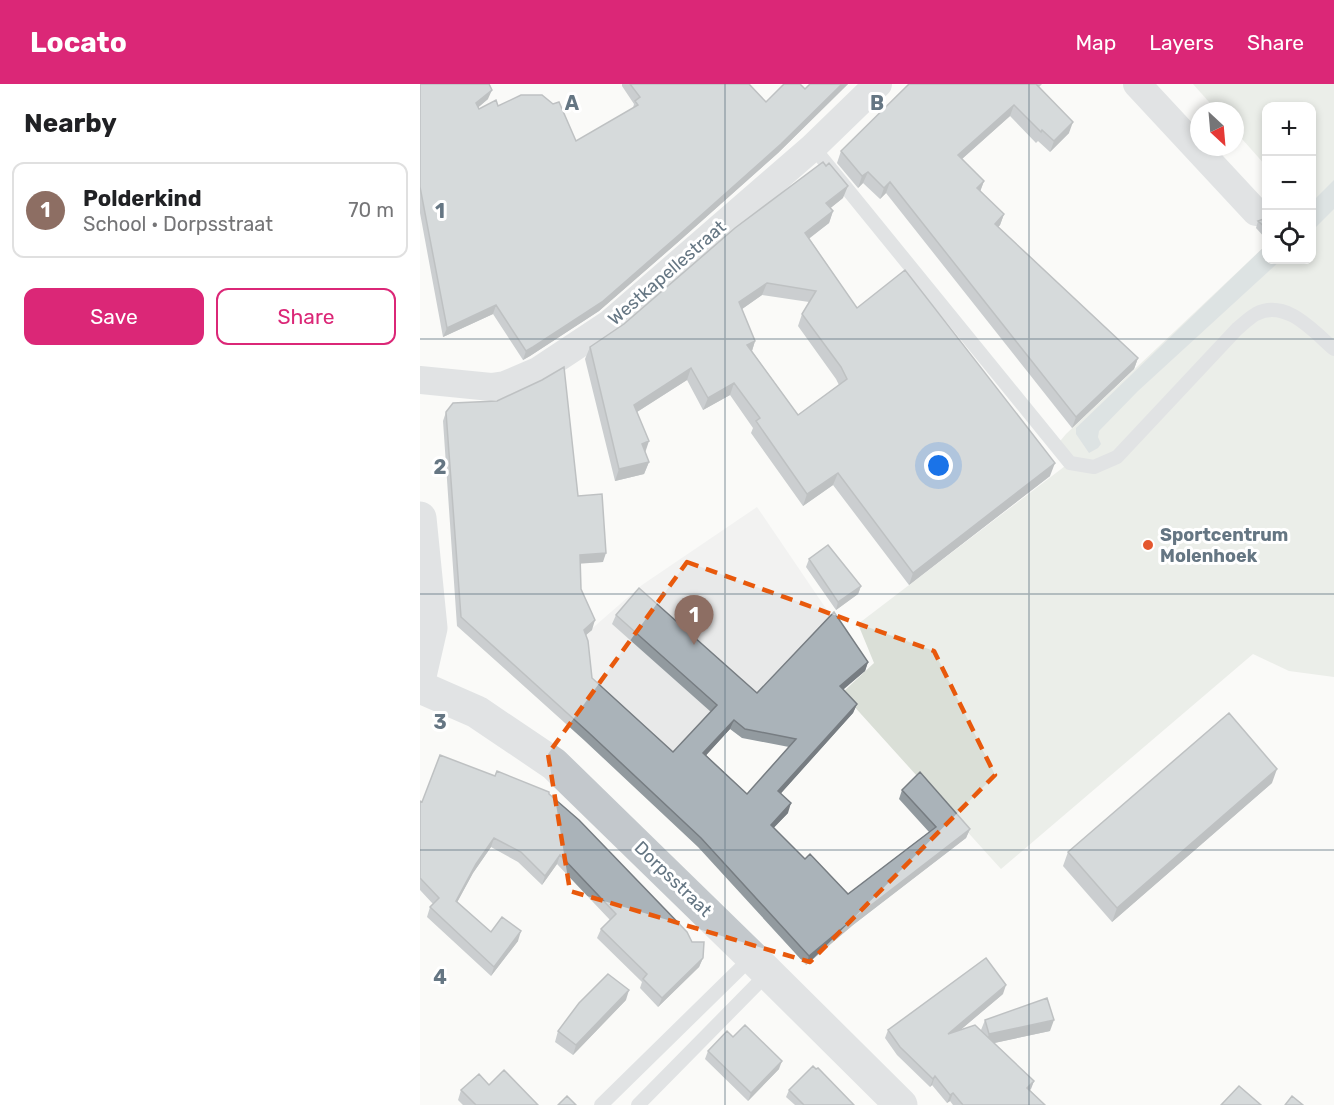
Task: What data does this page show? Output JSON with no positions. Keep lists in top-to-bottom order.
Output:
{
  "streets": {
    "street": ["Westkapellestraat", "Dorpsstraat"]
  },
  "places": ["Sportcentrum Molenhoek"],
  "north": "bottom right",
  "page": {
    "header": "Locato",
    "nav": ["Map", "Layers", "Share"],
    "heading": "Nearby",
    "map_buttons": ["+", "−"],
    "list": [
      {
        "mark": "1",
        "name": "Polderkind",
        "note": "School · Dorpsstraat",
        "value": "70 m"
      }
    ],
    "buttons": ["Save", "Share"],
    "pins": "1"
  },
  "grid": {
    "columns": ["A", "B"],
    "rows": [
      "1",
      "2",
      "3",
      "4"
    ]
  }
}
